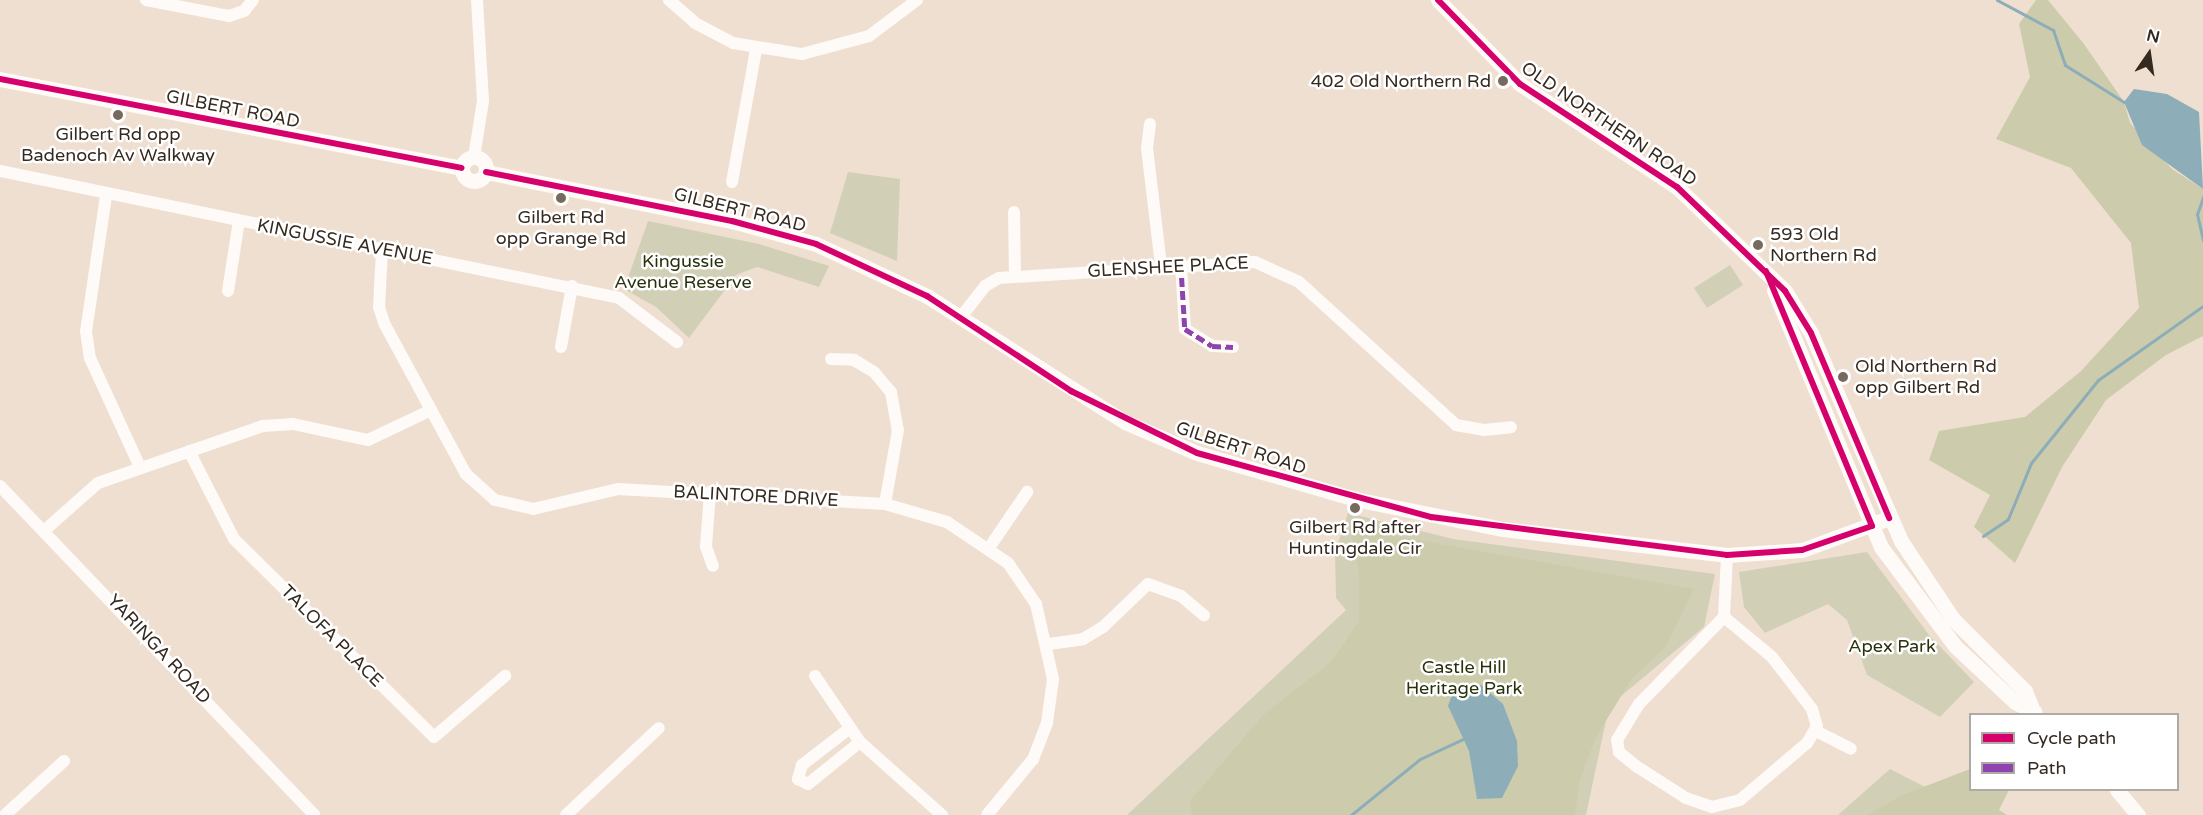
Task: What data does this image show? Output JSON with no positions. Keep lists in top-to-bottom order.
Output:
{
  "streets": {
    "main road": ["GILBERT ROAD", "OLD NORTHERN ROAD"],
    "street": [
      "KINGUSSIE AVENUE",
      "GLENSHEE PLACE",
      "BALINTORE DRIVE",
      "TALOFA PLACE",
      "YARINGA ROAD"
    ]
  },
  "crossings": [
    ["GILBERT ROAD", "OLD NORTHERN ROAD"],
    ["GILBERT ROAD", "GLENSHEE PLACE"],
    ["KINGUSSIE AVENUE", "BALINTORE DRIVE"]
  ],
  "parks": ["Kingussie Avenue Reserve", "Apex Park", "Castle Hill Heritage Park"],
  "places": [
    "402 Old Northern Rd",
    "Gilbert Rd opp Badenoch Av Walkway",
    "Gilbert Rd opp Grange Rd",
    "593 Old Northern Rd",
    "Old Northern Rd opp Gilbert Rd",
    "Gilbert Rd after Huntingdale Cir"
  ],
  "legend": ["Cycle path", "Path"],
  "north": "top"
}
